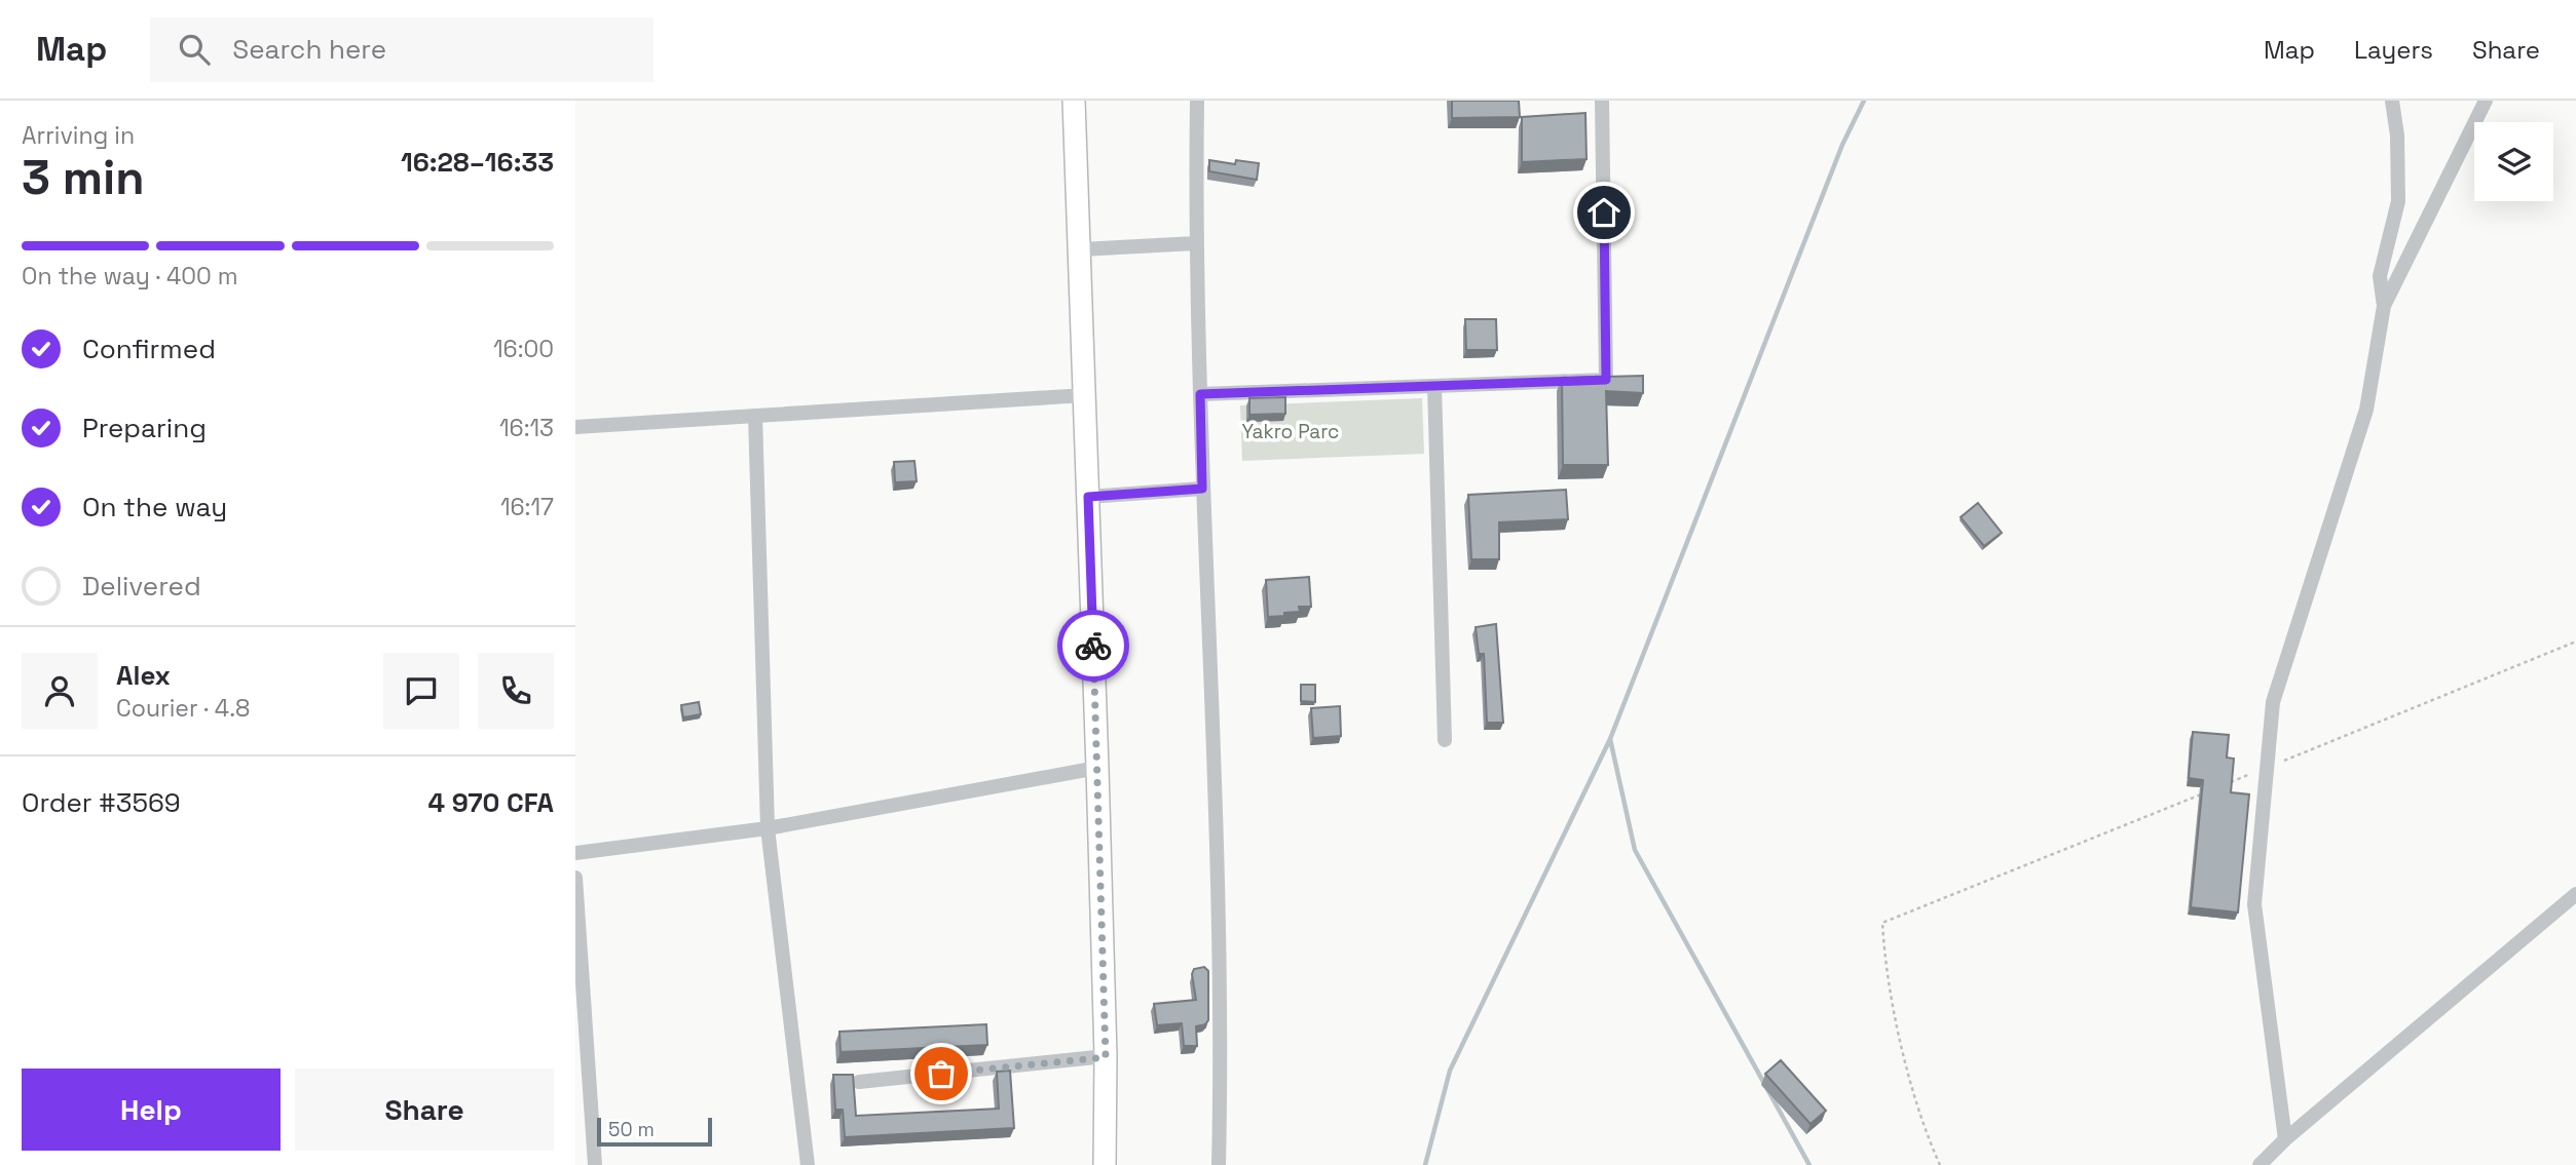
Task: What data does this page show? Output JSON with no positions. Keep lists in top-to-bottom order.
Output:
{
  "parks": ["Yakro Parc"],
  "scale_bar": "50 m",
  "page": {
    "header": "Map",
    "search": "Search here",
    "nav": ["Map", "Layers", "Share"],
    "heading": ["3 min", "Arriving in", "16:28–16:33"],
    "panel": [
      "Alex",
      "Courier · 4.8",
      "Order #3569",
      "4 970 CFA"
    ],
    "bar": "On the way · 400 m",
    "list": [
      ["Confirmed", "16:00"],
      ["Preparing", "16:13"],
      ["On the way", "16:17"],
      "Delivered"
    ],
    "buttons": ["Help", "Share"],
    "scale": "50 m"
  }
}
